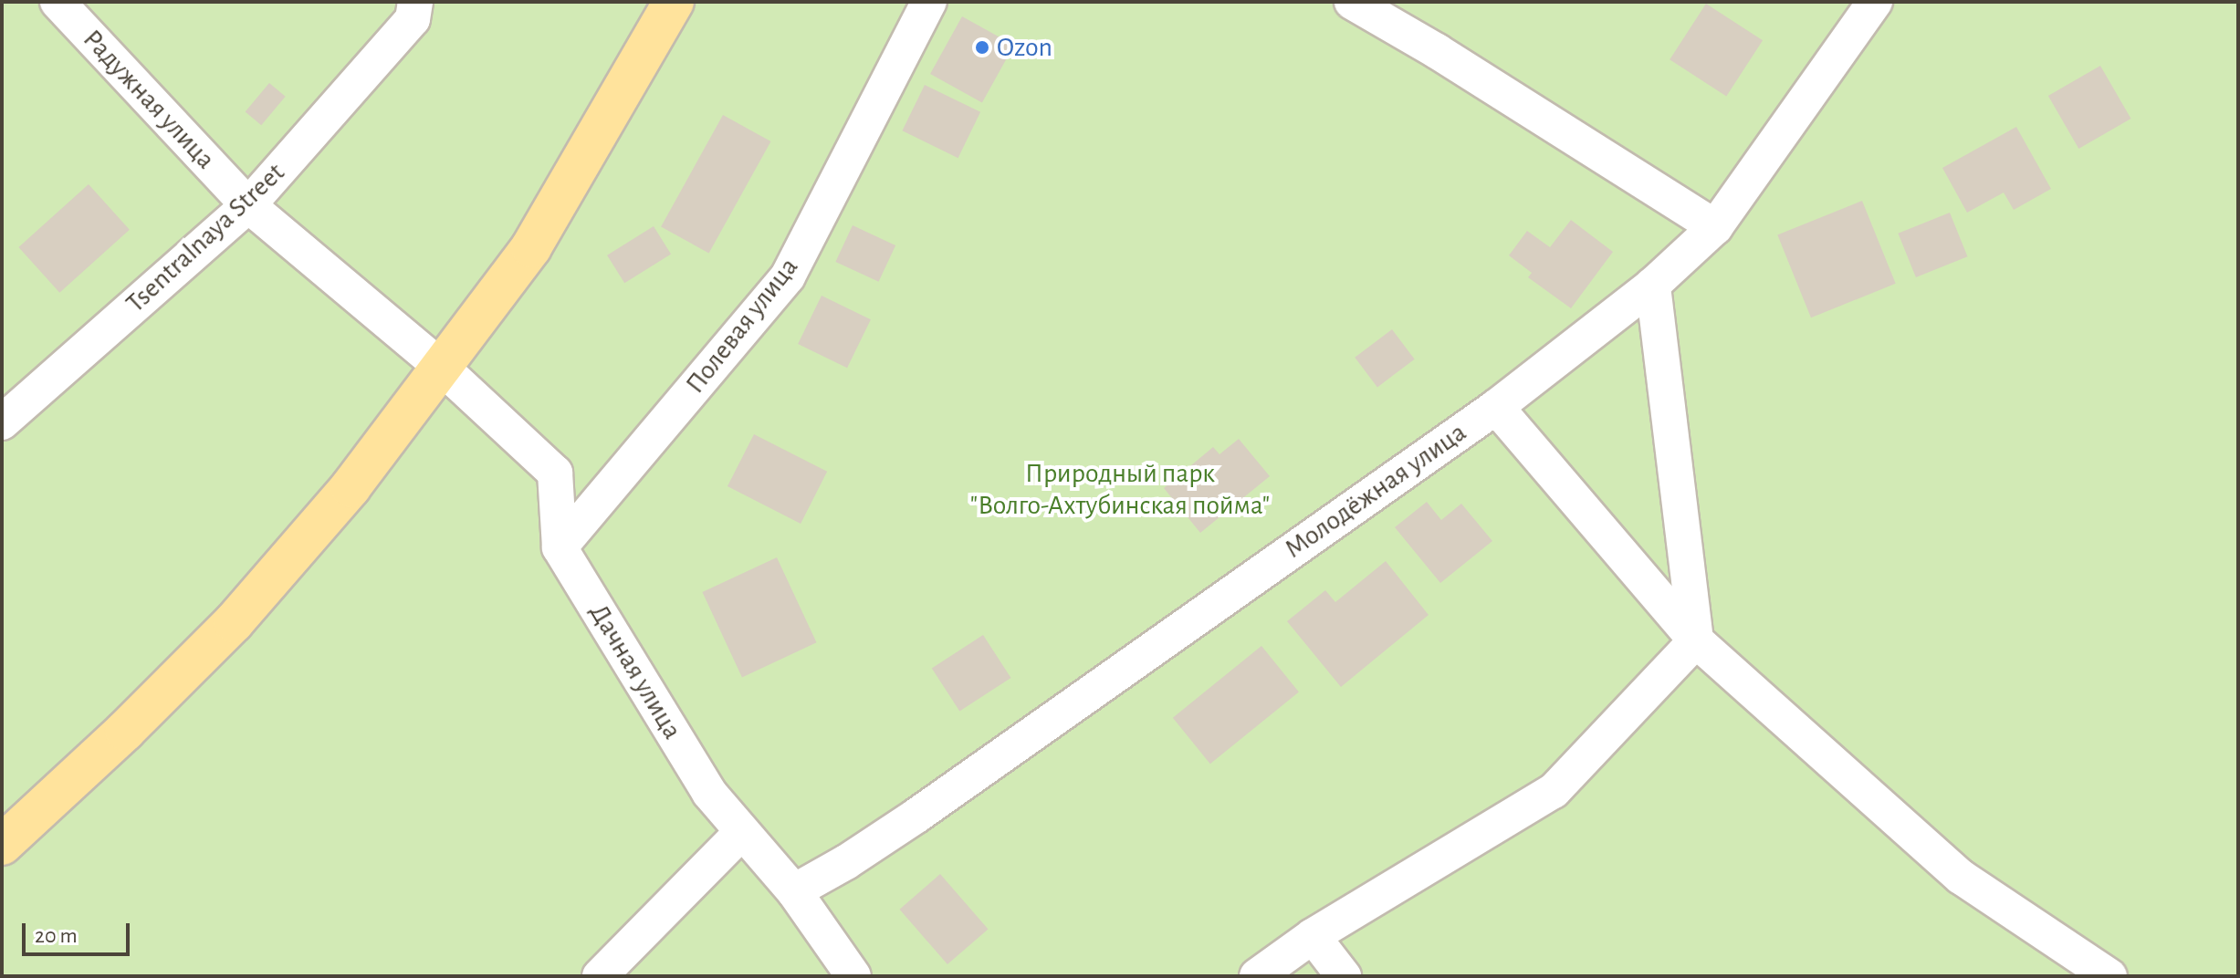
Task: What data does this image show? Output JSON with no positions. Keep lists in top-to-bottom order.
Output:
{
  "streets": {
    "street": [
      "Радужная улица",
      "Tsentralnaya Street",
      "Полевая улица",
      "Молодёжная улица",
      "Дачная улица"
    ]
  },
  "crossings": [
    ["Радужная улица", "Tsentralnaya Street"],
    ["Радужная улица", "Дачная улица"],
    ["Полевая улица", "Дачная улица"],
    ["Молодёжная улица", "Дачная улица"]
  ],
  "parks": ["Природный парк \"Волго-Ахтубинская пойма\""],
  "places": ["Ozon"],
  "scale_bar": "20 m"
}
